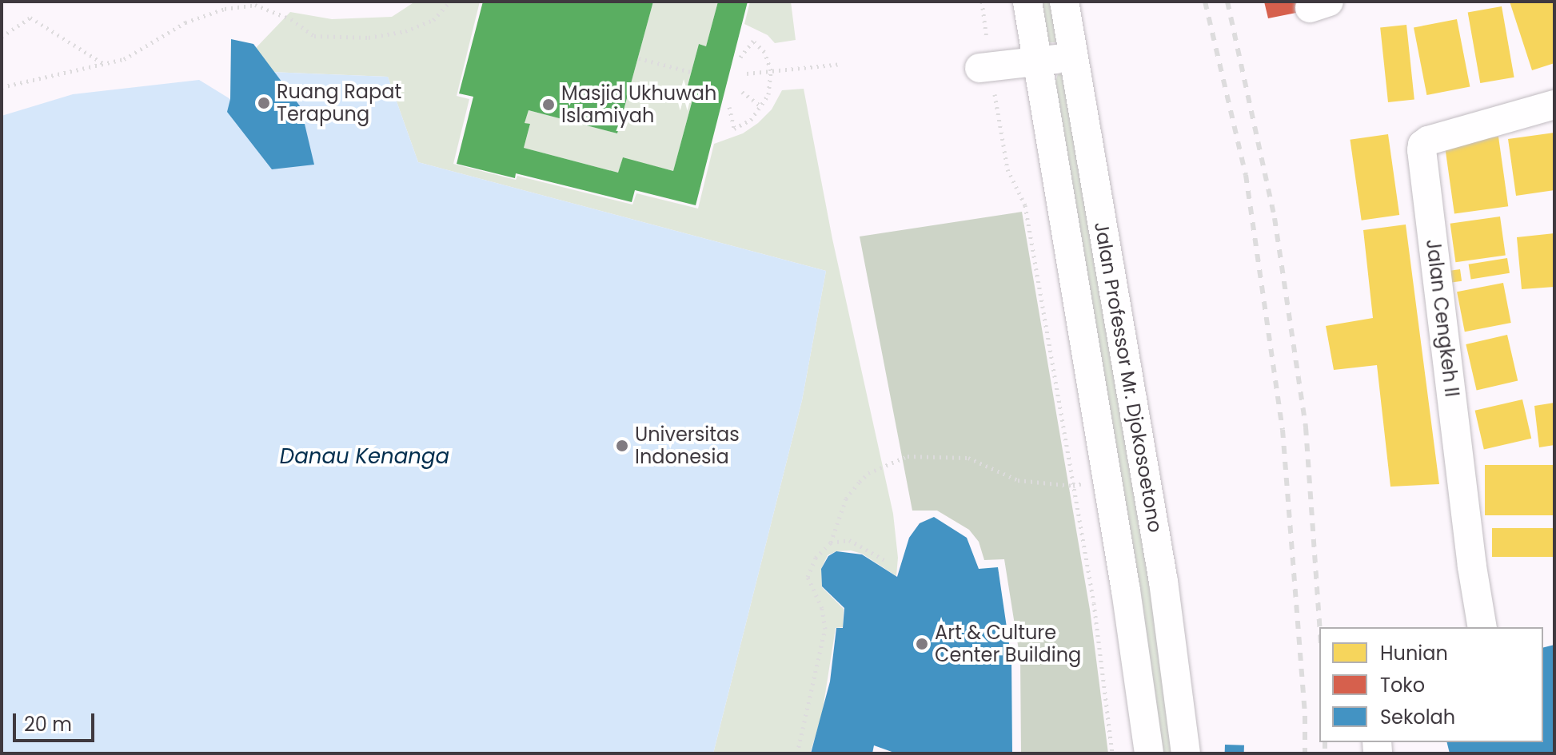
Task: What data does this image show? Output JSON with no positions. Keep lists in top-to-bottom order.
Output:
{
  "streets": {
    "street": ["Jalan Cengkeh II", "Jalan Professor Mr. Djokosoetono"]
  },
  "water": ["Danau Kenanga"],
  "places": [
    "Ruang Rapat Terapung",
    "Masjid Ukhuwah Islamiyah",
    "Universitas Indonesia",
    "Art & Culture Center Building"
  ],
  "legend": ["Hunian", "Toko", "Sekolah"],
  "scale_bar": "20 m"
}
